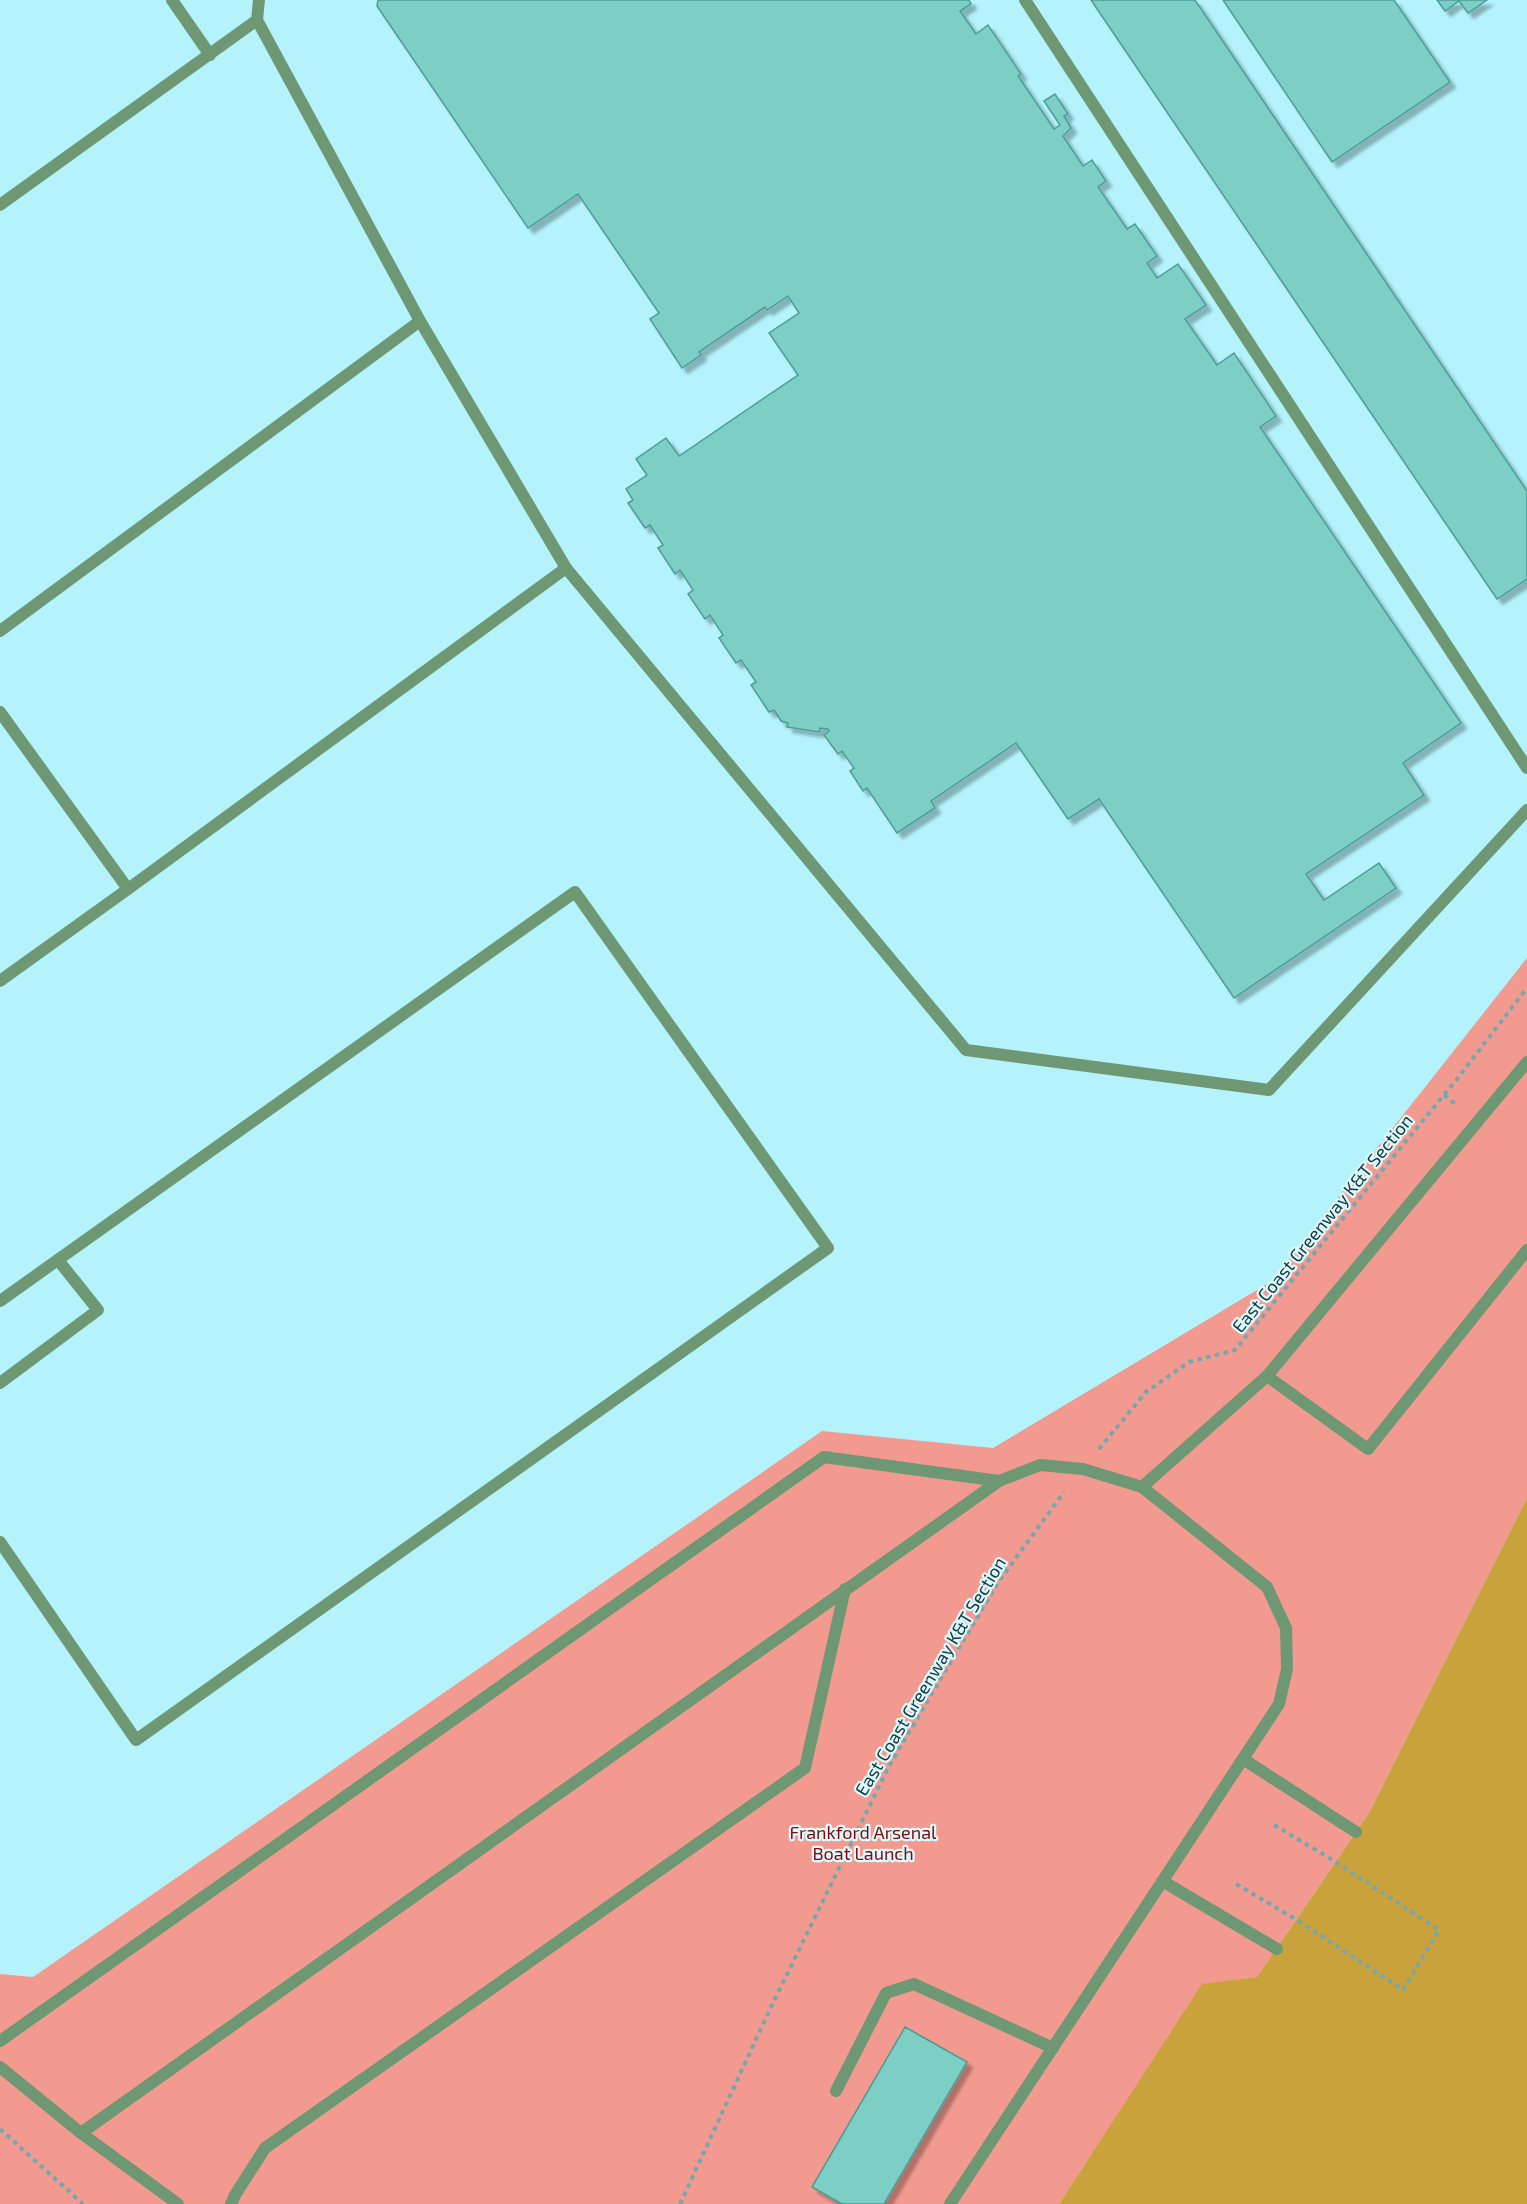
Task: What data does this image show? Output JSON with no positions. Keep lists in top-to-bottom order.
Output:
{
  "streets": {
    "path": ["East Coast Greenway K&T Section"]
  },
  "parks": ["Frankford Arsenal Boat Launch"]
}
